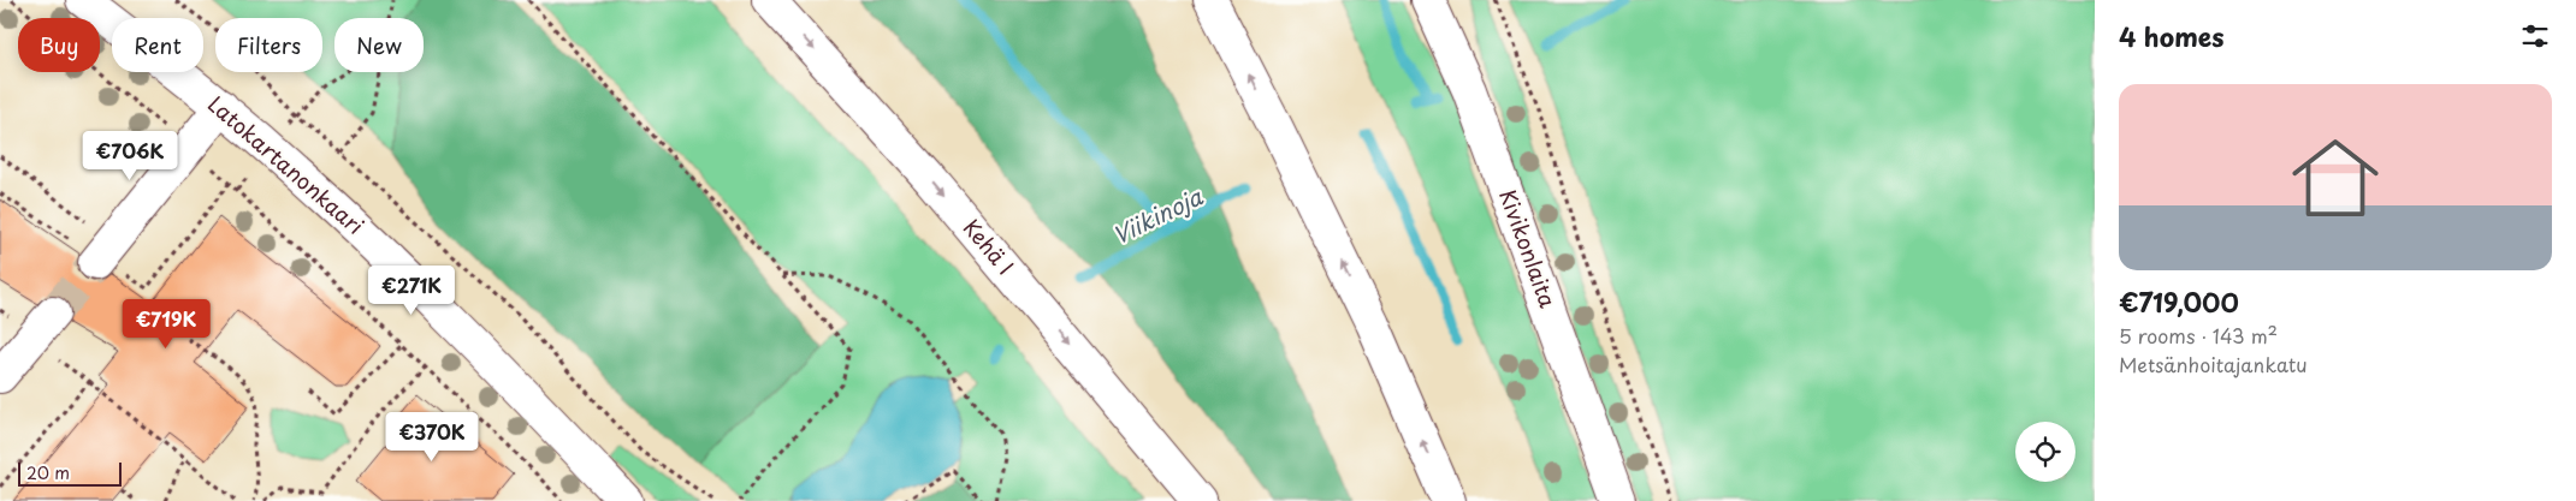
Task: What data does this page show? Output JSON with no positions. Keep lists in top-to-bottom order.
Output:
{
  "streets": {
    "main road": ["Latokartanonkaari", "Kehä I", "Kivikonlaita"]
  },
  "water": ["Viikinoja"],
  "scale_bar": "20 m",
  "page": {
    "heading": "4 homes",
    "chip": [
      "Buy",
      "Rent",
      "Filters",
      "New"
    ],
    "list": [
      {
        "name": "€719,000",
        "note": "5 rooms · 143 m² · Metsänhoitajankatu"
      }
    ],
    "price": [
      "€706K",
      "€271K",
      "€719K",
      "€370K"
    ],
    "scale": "20 m"
  }
}
